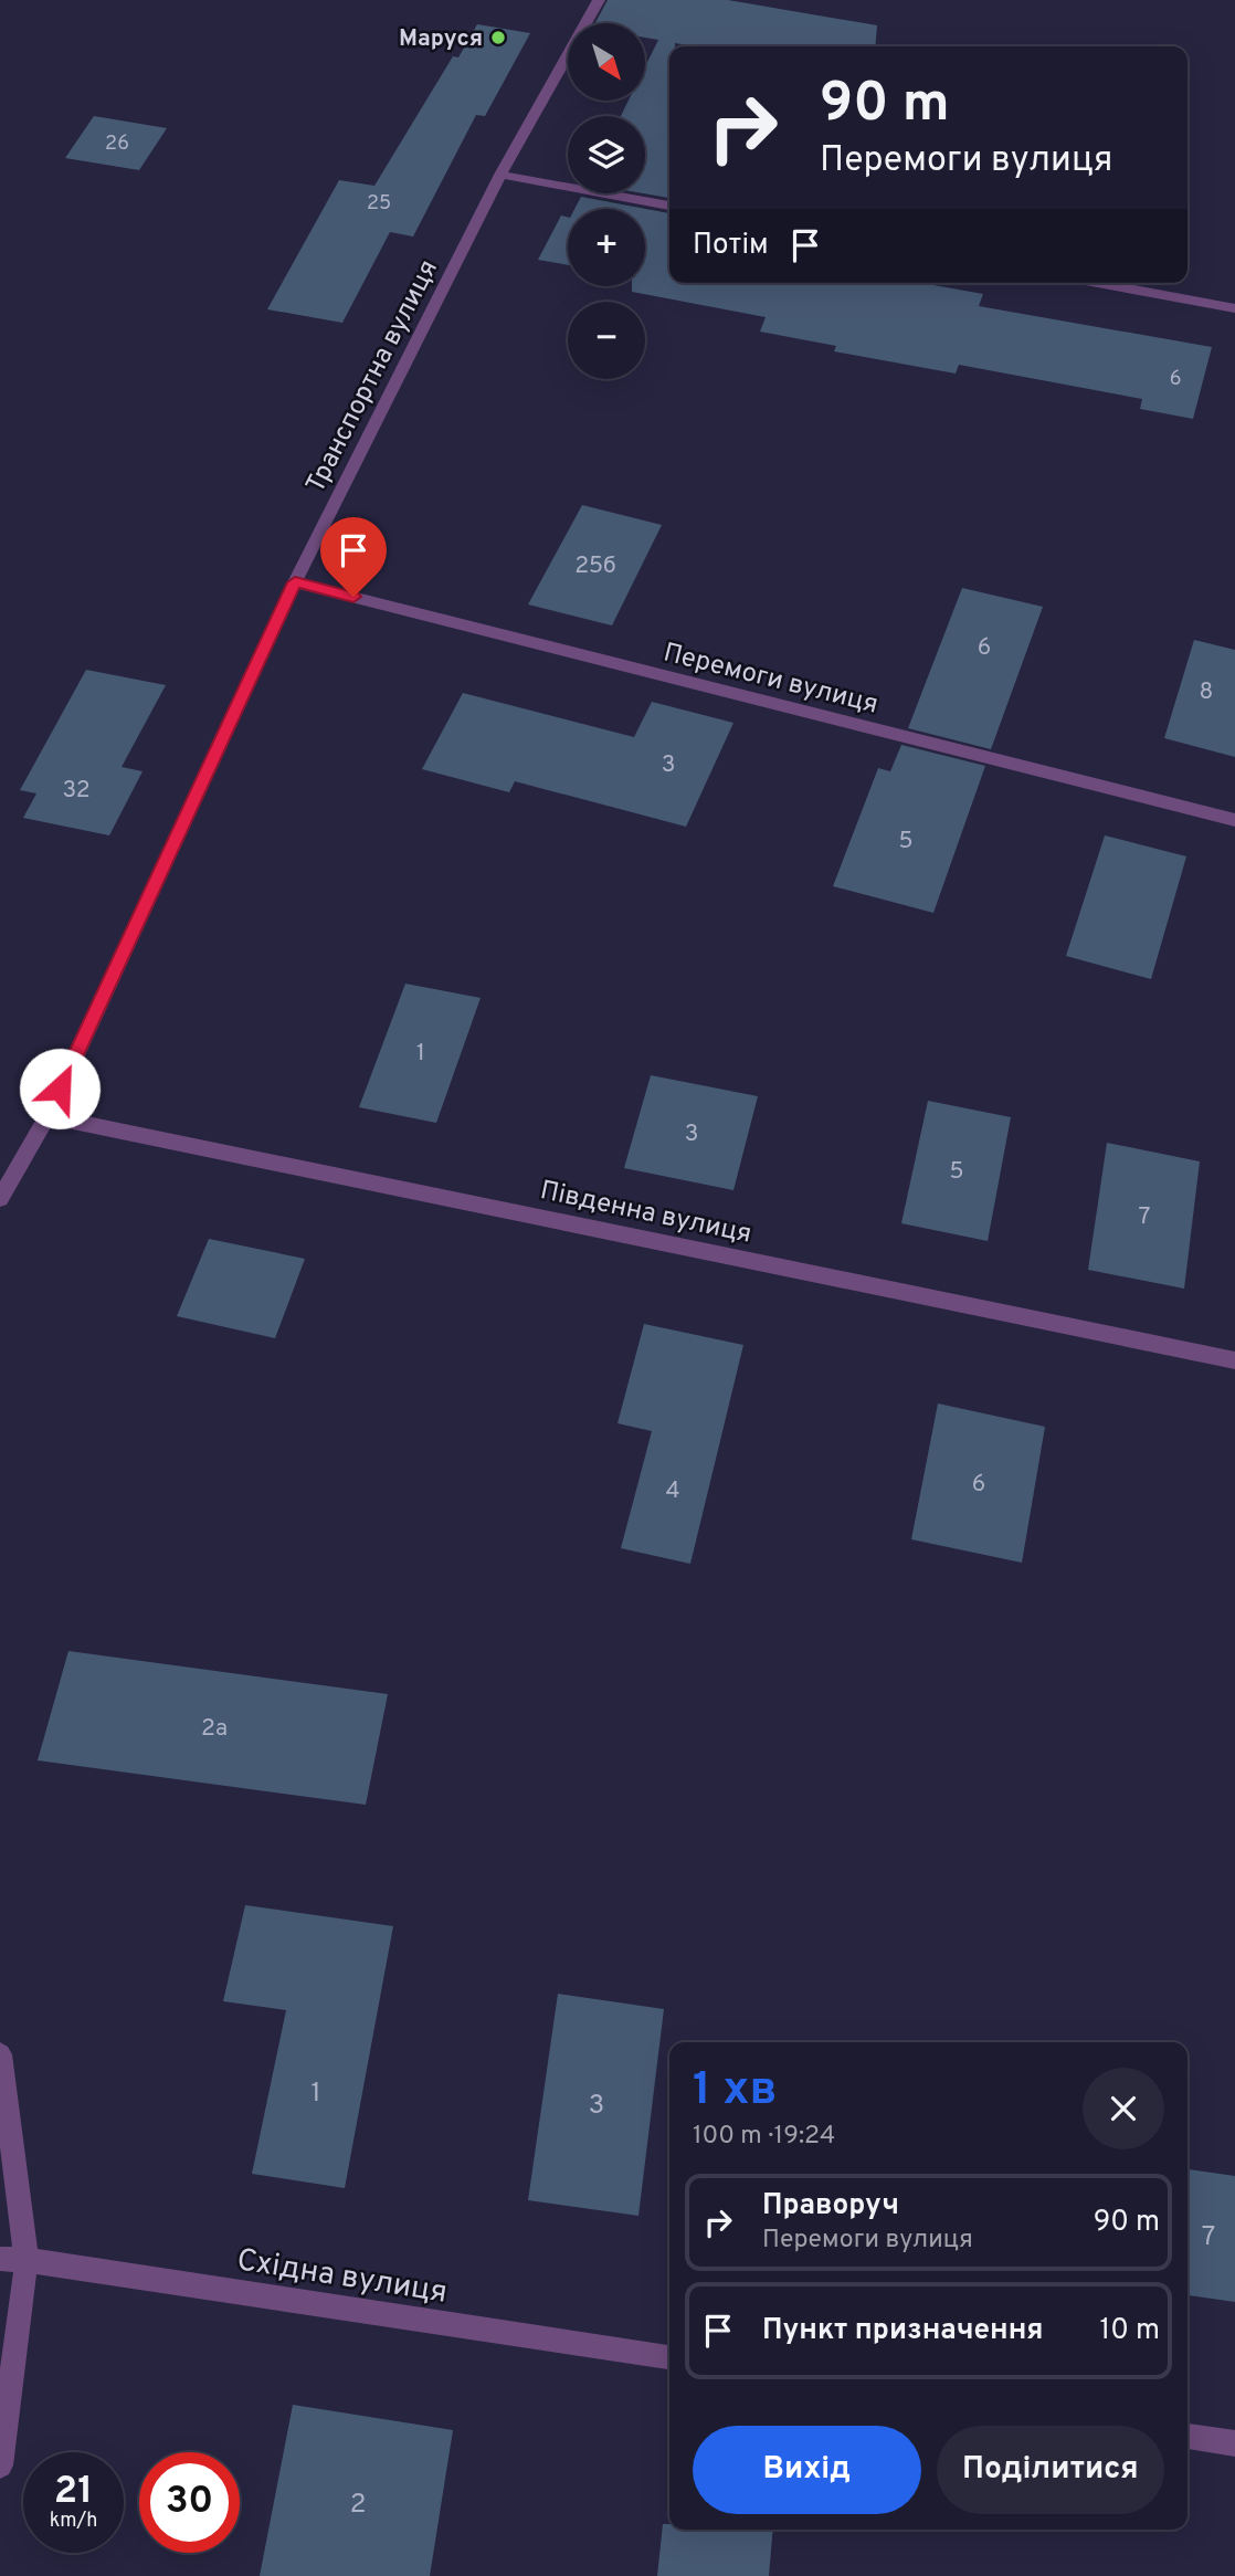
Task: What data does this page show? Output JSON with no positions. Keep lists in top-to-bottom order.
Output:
{
  "streets": {
    "street": [
      "Транспортна вулиця",
      "Перемоги вулиця",
      "Південна вулиця",
      "Східна вулиця"
    ]
  },
  "crossings": [
    ["Транспортна вулиця", "Перемоги вулиця"],
    ["Транспортна вулиця", "Південна вулиця"]
  ],
  "places": ["Маруся"],
  "house_numbers": [
    "26",
    "25",
    "6",
    "25б",
    "6",
    "8",
    "3",
    "32",
    "5",
    "1",
    "3",
    "5",
    "7",
    "6",
    "4",
    "2а",
    "1",
    "3",
    "7",
    "2"
  ],
  "north": "bottom right",
  "page": {
    "map_buttons": ["+", "−"],
    "turn": ["90 m", "Перемоги вулиця"],
    "then": "Потім",
    "heading": ["1 хв", "100 m · 19:24"],
    "list": [
      {
        "name": "Праворуч",
        "note": "Перемоги вулиця",
        "value": "90 m"
      },
      {
        "name": "Пункт призначення",
        "value": "10 m"
      }
    ],
    "buttons": ["Вихід", "Поділитися"],
    "speed": "21 km/h",
    "limit": "30"
  }
}
